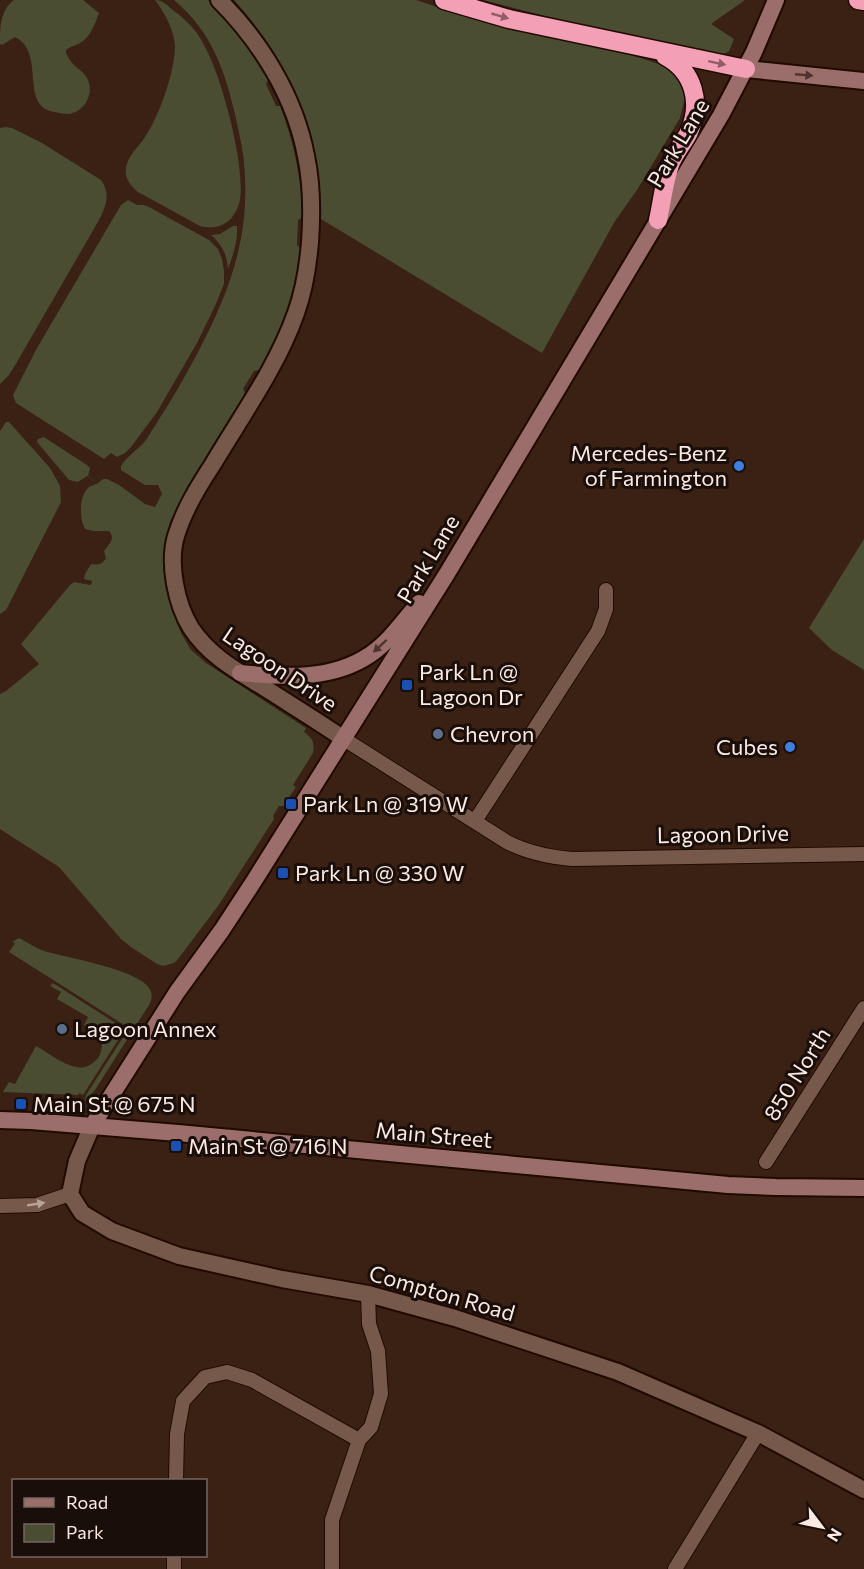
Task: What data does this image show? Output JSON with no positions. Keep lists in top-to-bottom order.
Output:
{
  "streets": {
    "main road": ["Park Lane", "Main Street"],
    "street": ["Lagoon Drive", "850 North", "Compton Road"]
  },
  "crossings": [
    ["Park Lane", "Lagoon Drive"],
    ["Park Lane", "Main Street"]
  ],
  "places": {
    "other": [
      "Mercedes-Benz of Farmington",
      "Chevron",
      "Cubes",
      "Lagoon Annex"
    ],
    "transit": [
      "Park Ln @ Lagoon Dr",
      "Park Ln @ 319 W",
      "Park Ln @ 330 W",
      "Main St @ 675 N",
      "Main St @ 716 N"
    ]
  },
  "legend": ["Road", "Park"],
  "north": "bottom right"
}
